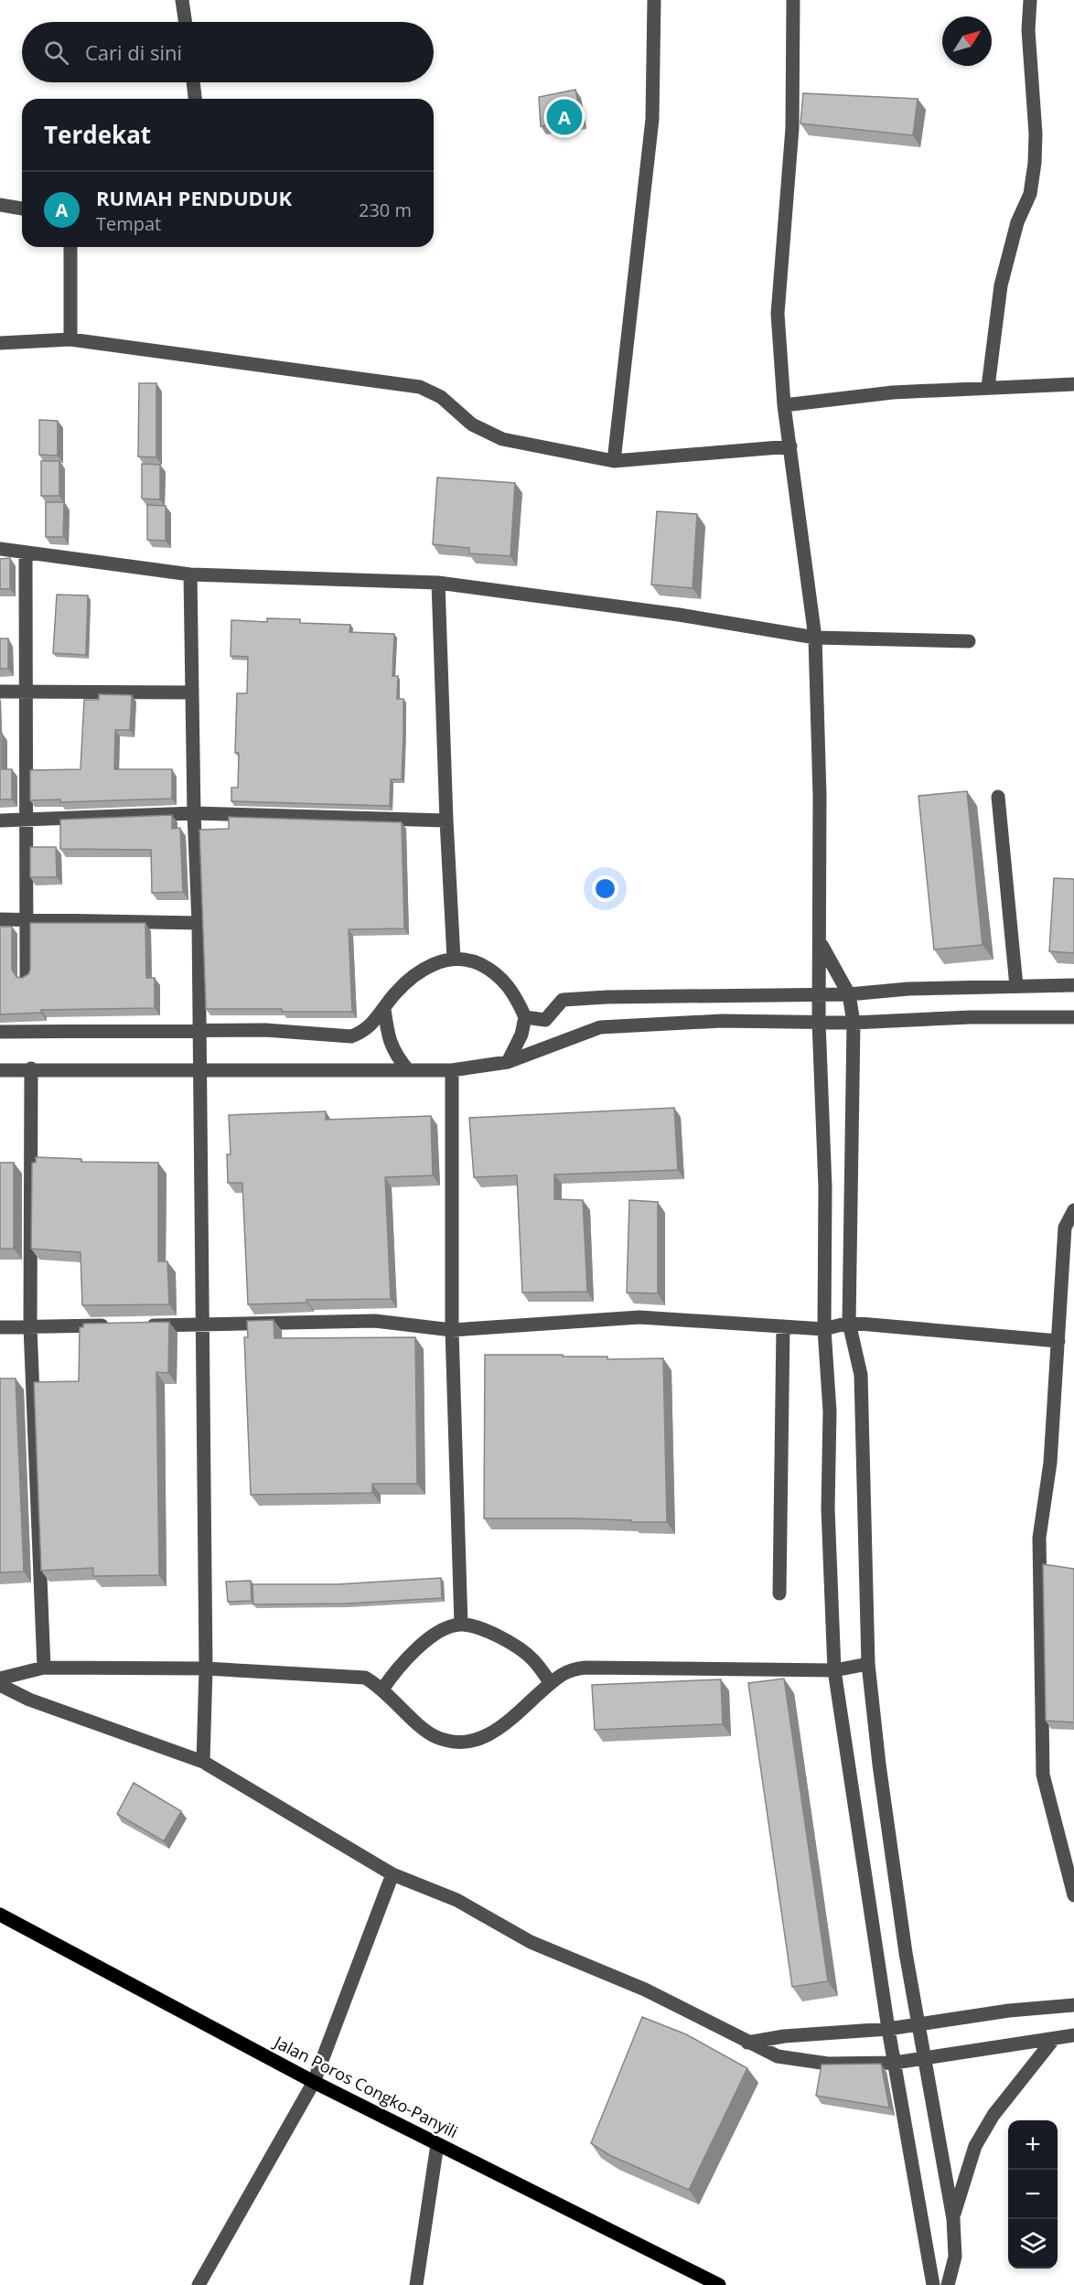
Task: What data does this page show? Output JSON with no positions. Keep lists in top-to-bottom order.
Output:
{
  "streets": {
    "main road": ["Jalan Poros Congko-Panyili"]
  },
  "north": "top right",
  "page": {
    "search": "Cari di sini",
    "pins": "A",
    "heading": "Terdekat",
    "list": [
      {
        "mark": "A",
        "name": "RUMAH PENDUDUK",
        "note": "Tempat",
        "value": "230 m"
      }
    ],
    "map_buttons": ["+", "−"]
  }
}
